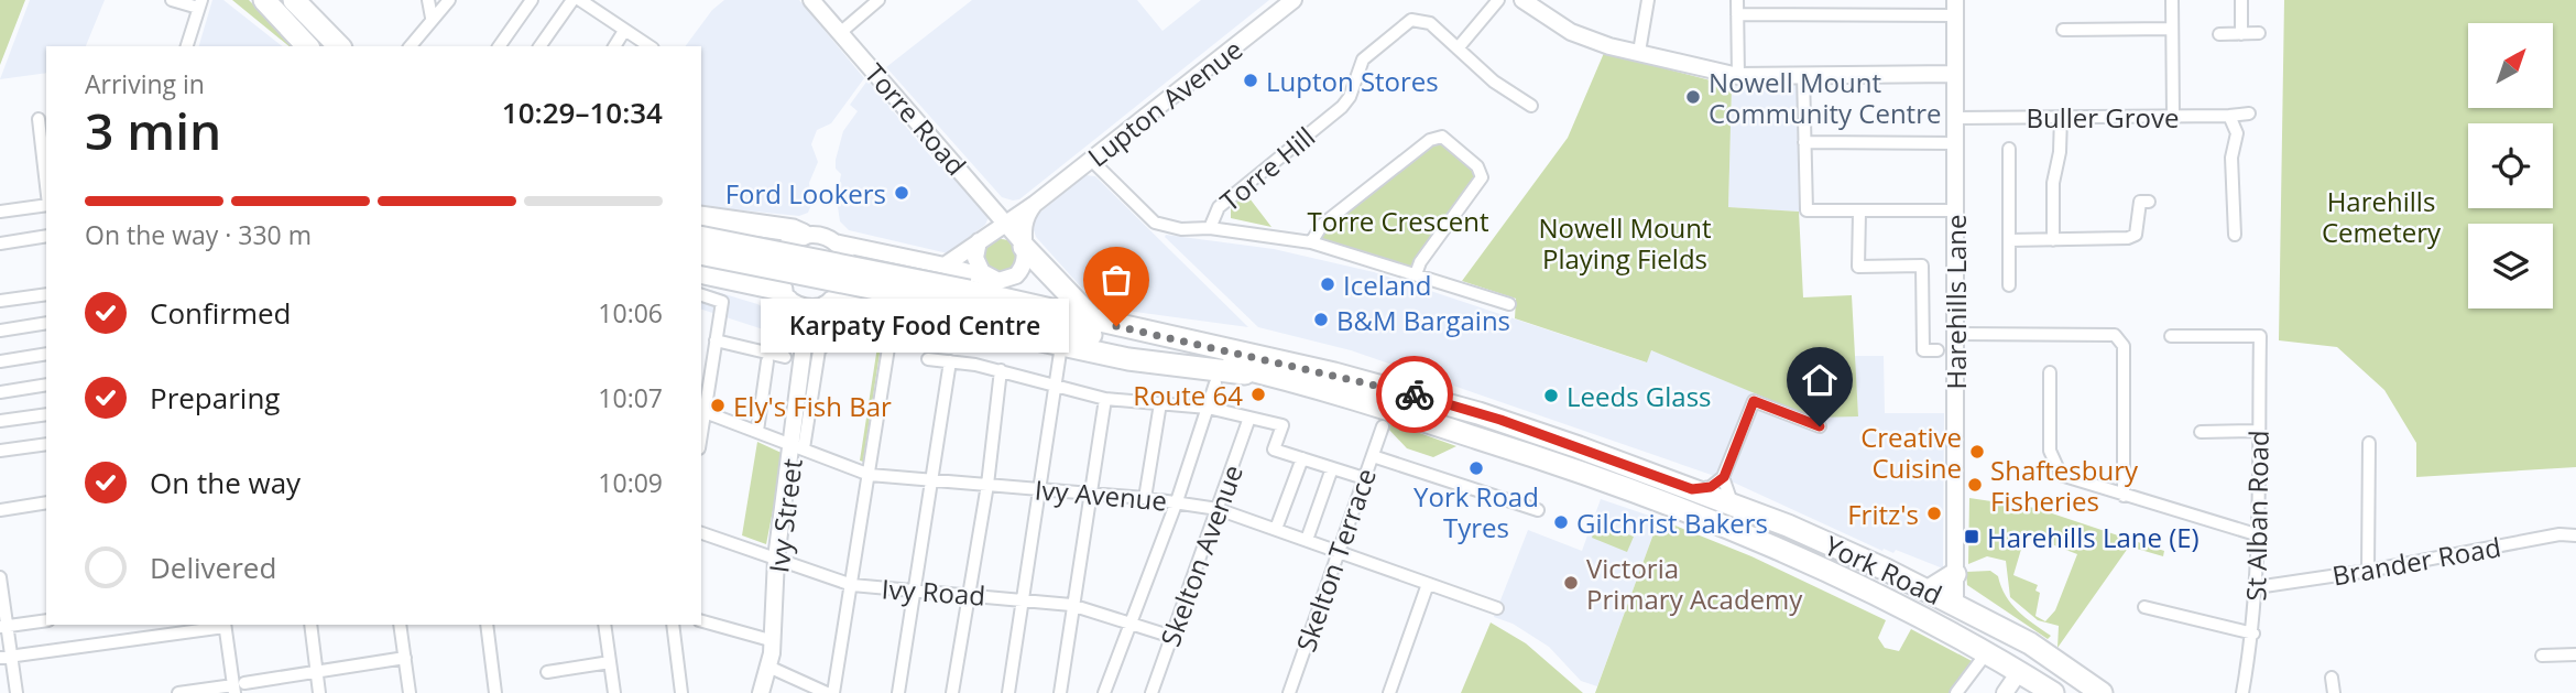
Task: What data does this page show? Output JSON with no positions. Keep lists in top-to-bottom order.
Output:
{
  "streets": {
    "highway": ["York Road"],
    "street": [
      "Lupton Avenue",
      "Buller Grove",
      "Torre Road",
      "Torre Hill",
      "Harehills Lane",
      "Ivy Avenue",
      "Ivy Street",
      "St Alban Road",
      "Skelton Avenue",
      "Skelton Terrace",
      "Brander Road",
      "Ivy Road"
    ]
  },
  "crossings": [
    ["Lupton Avenue", "Torre Road"],
    ["Buller Grove", "Harehills Lane"],
    ["Harehills Lane", "York Road"],
    ["Ivy Avenue", "Ivy Street"],
    ["Ivy Avenue", "Skelton Avenue"],
    ["Ivy Avenue", "Skelton Terrace"],
    ["Ivy Street", "Ivy Road"],
    ["St Alban Road", "Brander Road"],
    ["Skelton Avenue", "Ivy Road"]
  ],
  "parks": ["Harehills Cemetery", "Torre Crescent", "Nowell Mount Playing Fields"],
  "places": {
    "other": [
      "Lupton Stores",
      "Nowell Mount Community Centre",
      "Ford Lookers",
      "Iceland",
      "B&M Bargains",
      "Karpaty Food Centre",
      "Route 64",
      "Leeds Glass",
      "Ely's Fish Bar",
      "Creative Cuisine",
      "York Road Tyres",
      "Shaftesbury Fisheries",
      "Fritz's",
      "Gilchrist Bakers",
      "Victoria Primary Academy"
    ],
    "transit": ["Harehills Lane (E)"]
  },
  "north": "top right",
  "page": {
    "heading": ["3 min", "Arriving in", "10:29–10:34"],
    "bar": "On the way · 330 m",
    "list": [
      ["Confirmed", "10:06"],
      ["Preparing", "10:07"],
      ["On the way", "10:09"],
      "Delivered"
    ],
    "bubble": "Karpaty Food Centre"
  }
}
